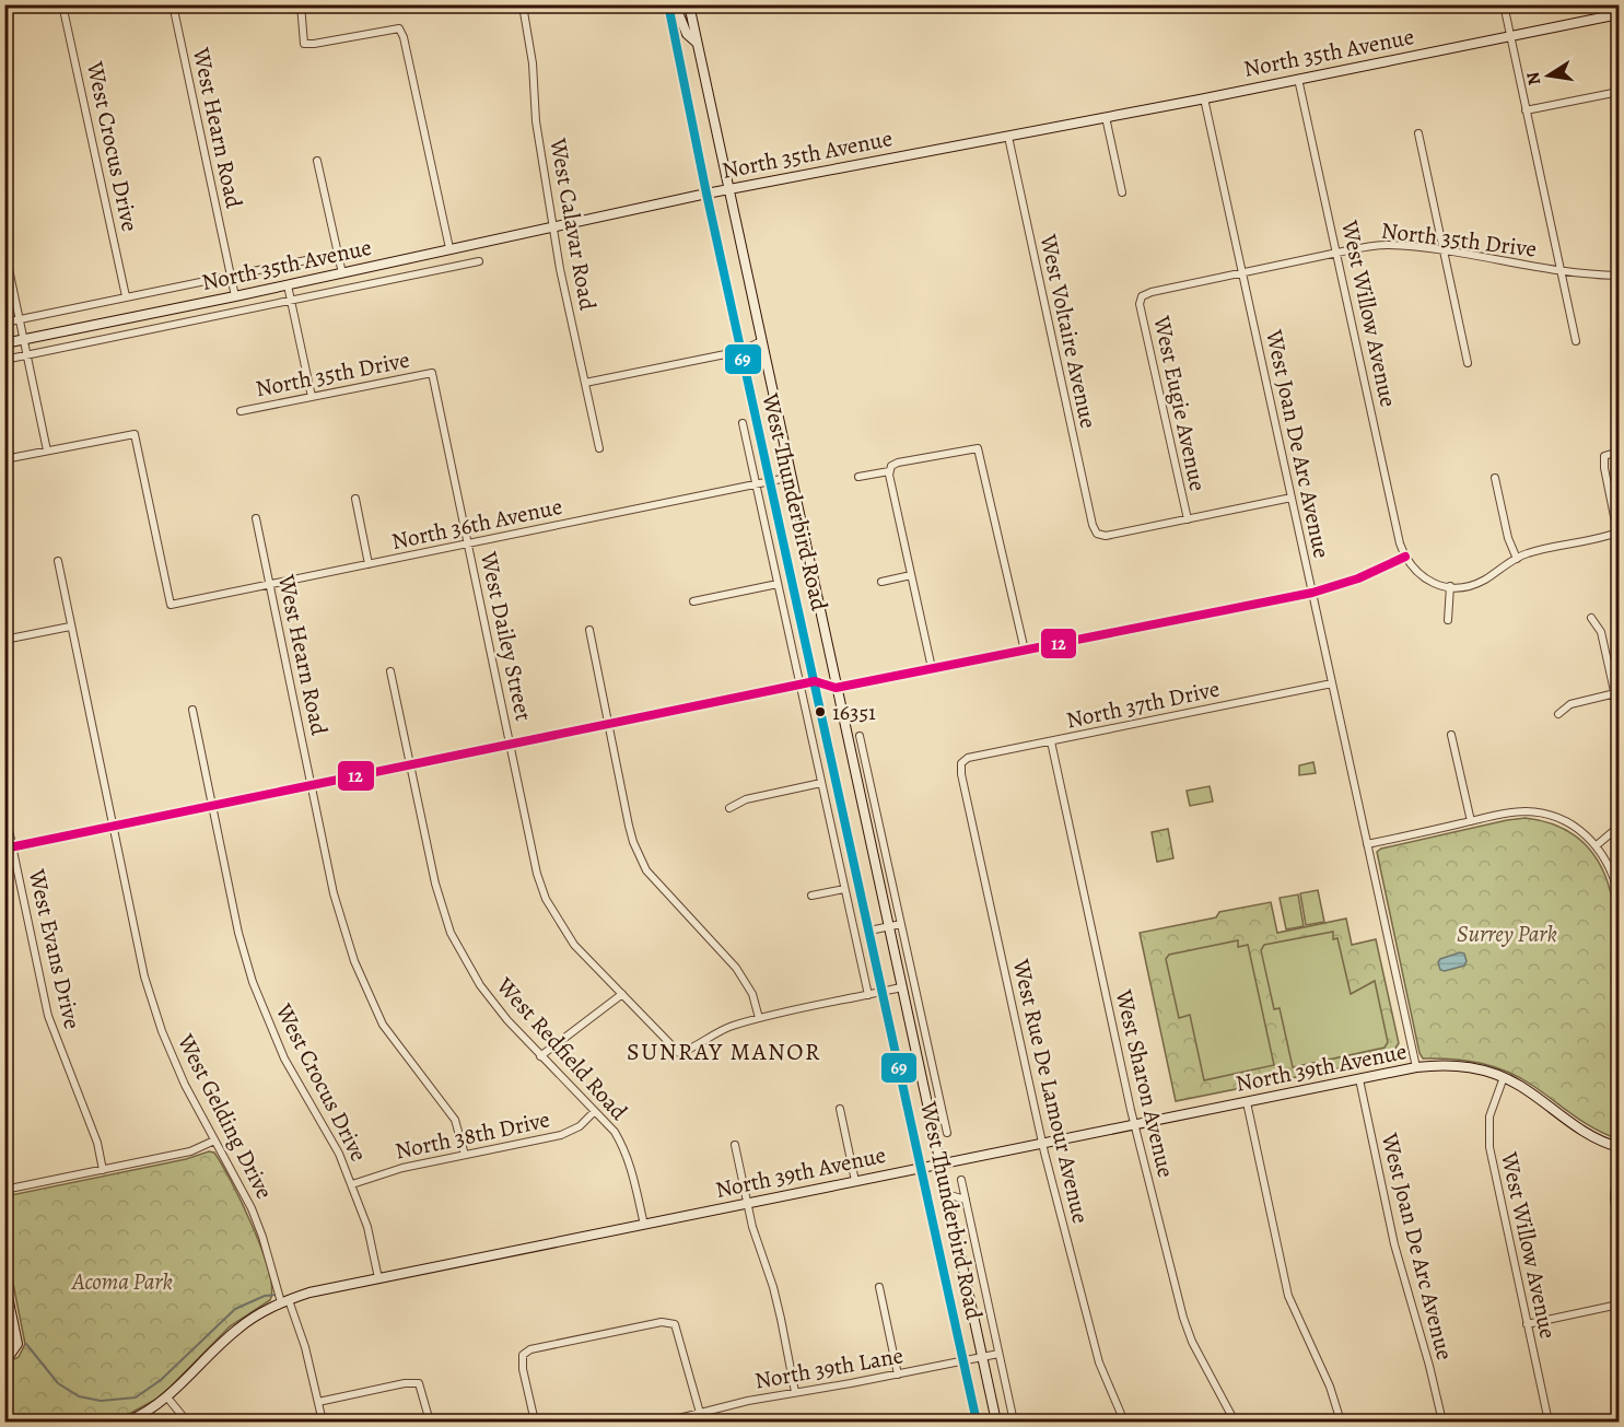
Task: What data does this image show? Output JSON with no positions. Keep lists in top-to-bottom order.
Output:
{
  "streets": {
    "main road": ["North 35th Avenue", "West Thunderbird Road", "North 39th Avenue"],
    "street": [
      "West Hearn Road",
      "West Crocus Drive",
      "West Calavar Road",
      "North 35th Drive",
      "West Willow Avenue",
      "West Voltaire Avenue",
      "West Eugie Avenue",
      "West Joan De Arc Avenue",
      "North 36th Avenue",
      "West Dailey Street",
      "North 37th Drive",
      "West Evans Drive",
      "West Redfield Road",
      "West Sharon Avenue",
      "West Rue De Lamour Avenue",
      "West Gelding Drive",
      "North 38th Drive",
      "North 39th Lane"
    ]
  },
  "crossings": [
    ["North 35th Avenue", "West Hearn Road"],
    ["North 35th Avenue", "West Crocus Drive"],
    ["North 35th Avenue", "West Calavar Road"],
    ["North 35th Avenue", "West Willow Avenue"],
    ["North 35th Avenue", "West Voltaire Avenue"],
    ["North 35th Avenue", "West Joan De Arc Avenue"],
    ["North 35th Avenue", "West Thunderbird Road"],
    ["West Hearn Road", "North 36th Avenue"],
    ["West Hearn Road", "North 38th Drive"],
    ["West Crocus Drive", "North 39th Avenue"],
    ["West Crocus Drive", "North 38th Drive"],
    ["North 35th Drive", "West Willow Avenue"],
    ["North 35th Drive", "West Eugie Avenue"],
    ["North 35th Drive", "West Joan De Arc Avenue"],
    ["North 35th Drive", "West Dailey Street"],
    ["West Willow Avenue", "North 39th Avenue"],
    ["West Voltaire Avenue", "West Eugie Avenue"],
    ["West Joan De Arc Avenue", "North 37th Drive"],
    ["West Joan De Arc Avenue", "North 39th Avenue"],
    ["West Thunderbird Road", "North 36th Avenue"],
    ["West Thunderbird Road", "North 39th Avenue"],
    ["West Thunderbird Road", "North 39th Lane"],
    ["North 36th Avenue", "West Dailey Street"],
    ["North 37th Drive", "West Sharon Avenue"],
    ["North 37th Drive", "West Rue De Lamour Avenue"],
    ["West Redfield Road", "North 39th Avenue"],
    ["West Redfield Road", "North 38th Drive"],
    ["North 39th Avenue", "West Sharon Avenue"],
    ["North 39th Avenue", "West Rue De Lamour Avenue"],
    ["North 39th Avenue", "West Gelding Drive"]
  ],
  "districts": ["SUNRAY MANOR"],
  "parks": ["Surrey Park", "Acoma Park"],
  "places": ["16351"],
  "lines": ["transit line 69", "transit line 12"],
  "north": "left"
}
